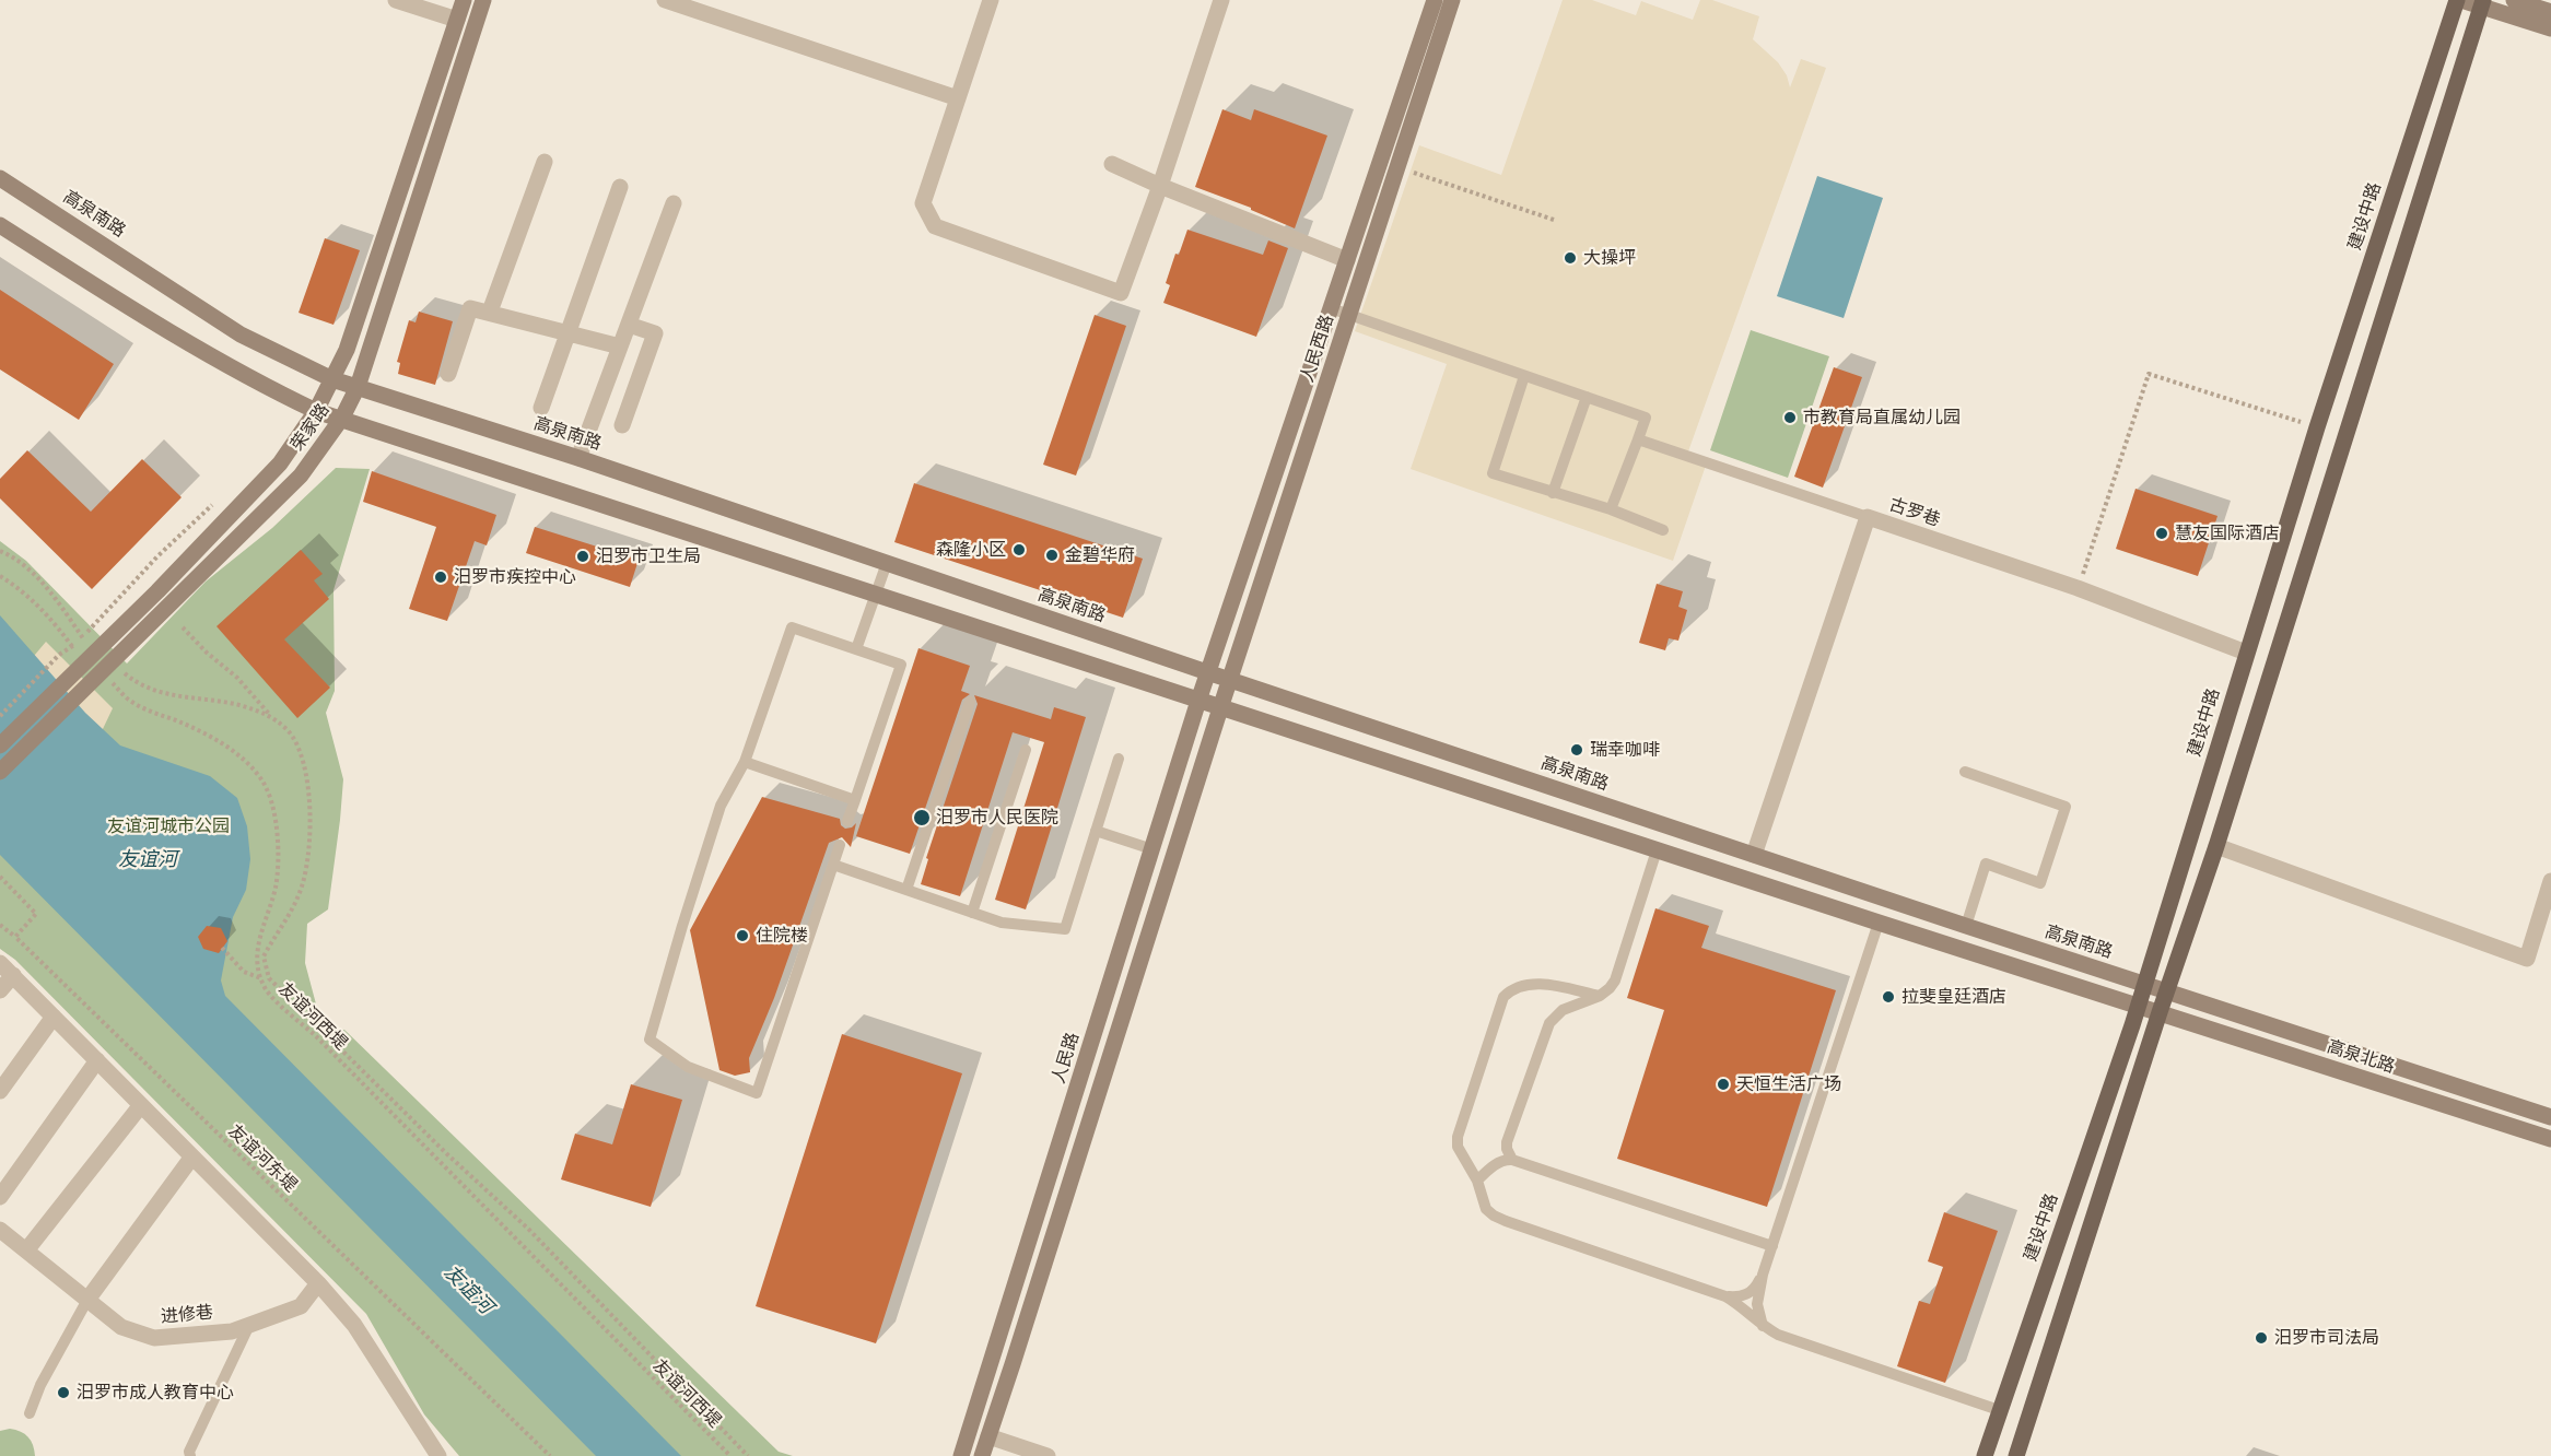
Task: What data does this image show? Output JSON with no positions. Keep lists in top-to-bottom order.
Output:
{
  "streets": {
    "main road": [
      "高泉南路",
      "建设中路",
      "人民西路",
      "荣家路",
      "高泉北路",
      "人民路"
    ],
    "street": ["古罗巷", "进修巷"],
    "path": ["友谊河西堤", "友谊河东堤"]
  },
  "crossings": [
    ["高泉南路", "建设中路"],
    ["高泉南路", "人民西路"],
    ["高泉南路", "荣家路"],
    ["高泉南路", "古罗巷"],
    ["高泉南路", "高泉北路"],
    ["高泉南路", "人民路"],
    ["建设中路", "古罗巷"],
    ["人民西路", "人民路"]
  ],
  "water": ["友谊河"],
  "parks": ["友谊河城市公园"],
  "places": [
    "大操坪",
    "市教育局直属幼儿园",
    "慧友国际酒店",
    "森隆小区",
    "金碧华府",
    "汨罗市卫生局",
    "汨罗市疾控中心",
    "瑞幸咖啡",
    "汨罗市人民医院",
    "住院楼",
    "拉斐皇廷酒店",
    "天恒生活广场",
    "汨罗市司法局",
    "汨罗市成人教育中心"
  ]
}
